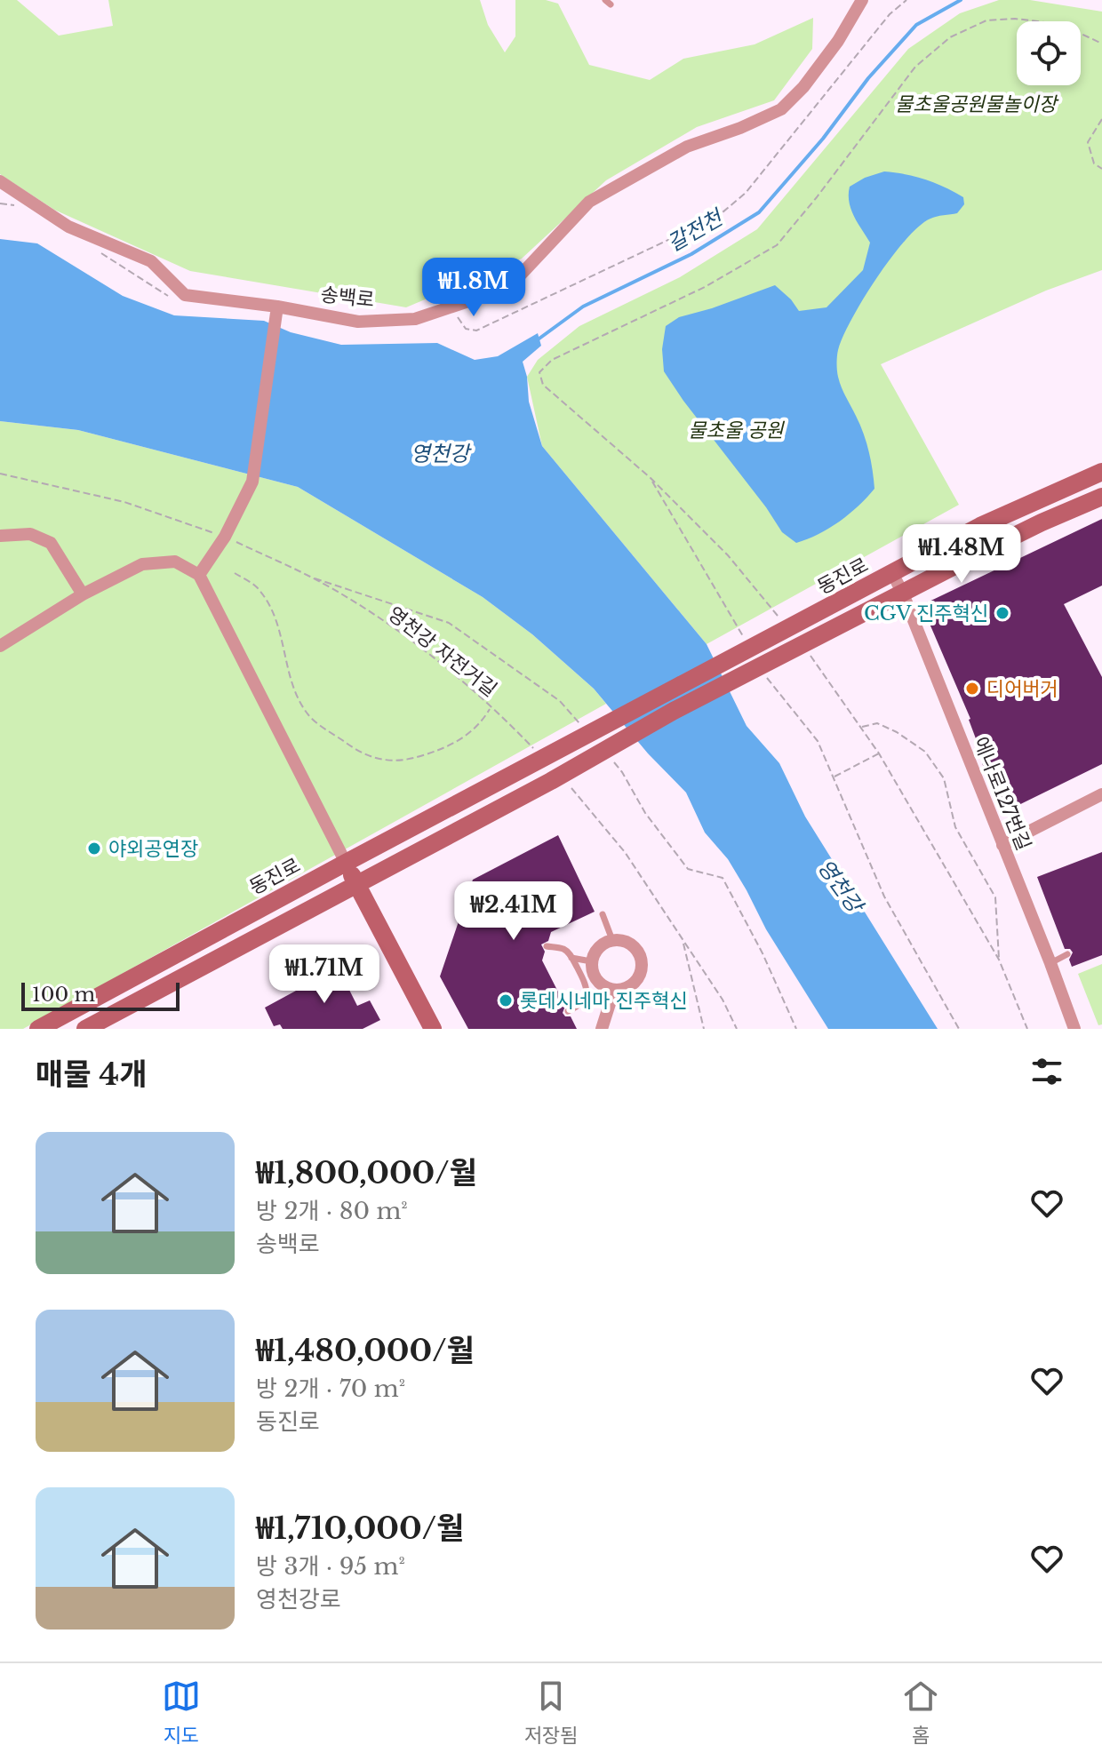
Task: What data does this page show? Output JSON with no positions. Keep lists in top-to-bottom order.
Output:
{
  "streets": {
    "street": ["송백로", "동진로", "에나로127번길"],
    "path": ["영천강 자전거길"]
  },
  "crossings": [
    ["동진로", "영천강 자전거길"],
    ["동진로", "에나로127번길"]
  ],
  "water": ["갈전천", "영천강"],
  "parks": ["물초울공원물놀이장", "물초울 공원"],
  "places": [
    "CGV 진주혁신",
    "디어버거",
    "야외공연장",
    "롯데시네마 진주혁신"
  ],
  "scale_bar": "100 m",
  "page": {
    "price": [
      "₩1.8M",
      "₩1.48M",
      "₩2.41M",
      "₩1.71M"
    ],
    "scale": "100 m",
    "heading": "매물 4개",
    "list": [
      {
        "name": "₩1,800,000/월",
        "note": "방 2개 · 80 m² · 송백로"
      },
      {
        "name": "₩1,480,000/월",
        "note": "방 2개 · 70 m² · 동진로"
      },
      {
        "name": "₩1,710,000/월",
        "note": "방 3개 · 95 m² · 영천강로"
      }
    ],
    "tabs": ["지도", "저장됨", "홈"]
  }
}
